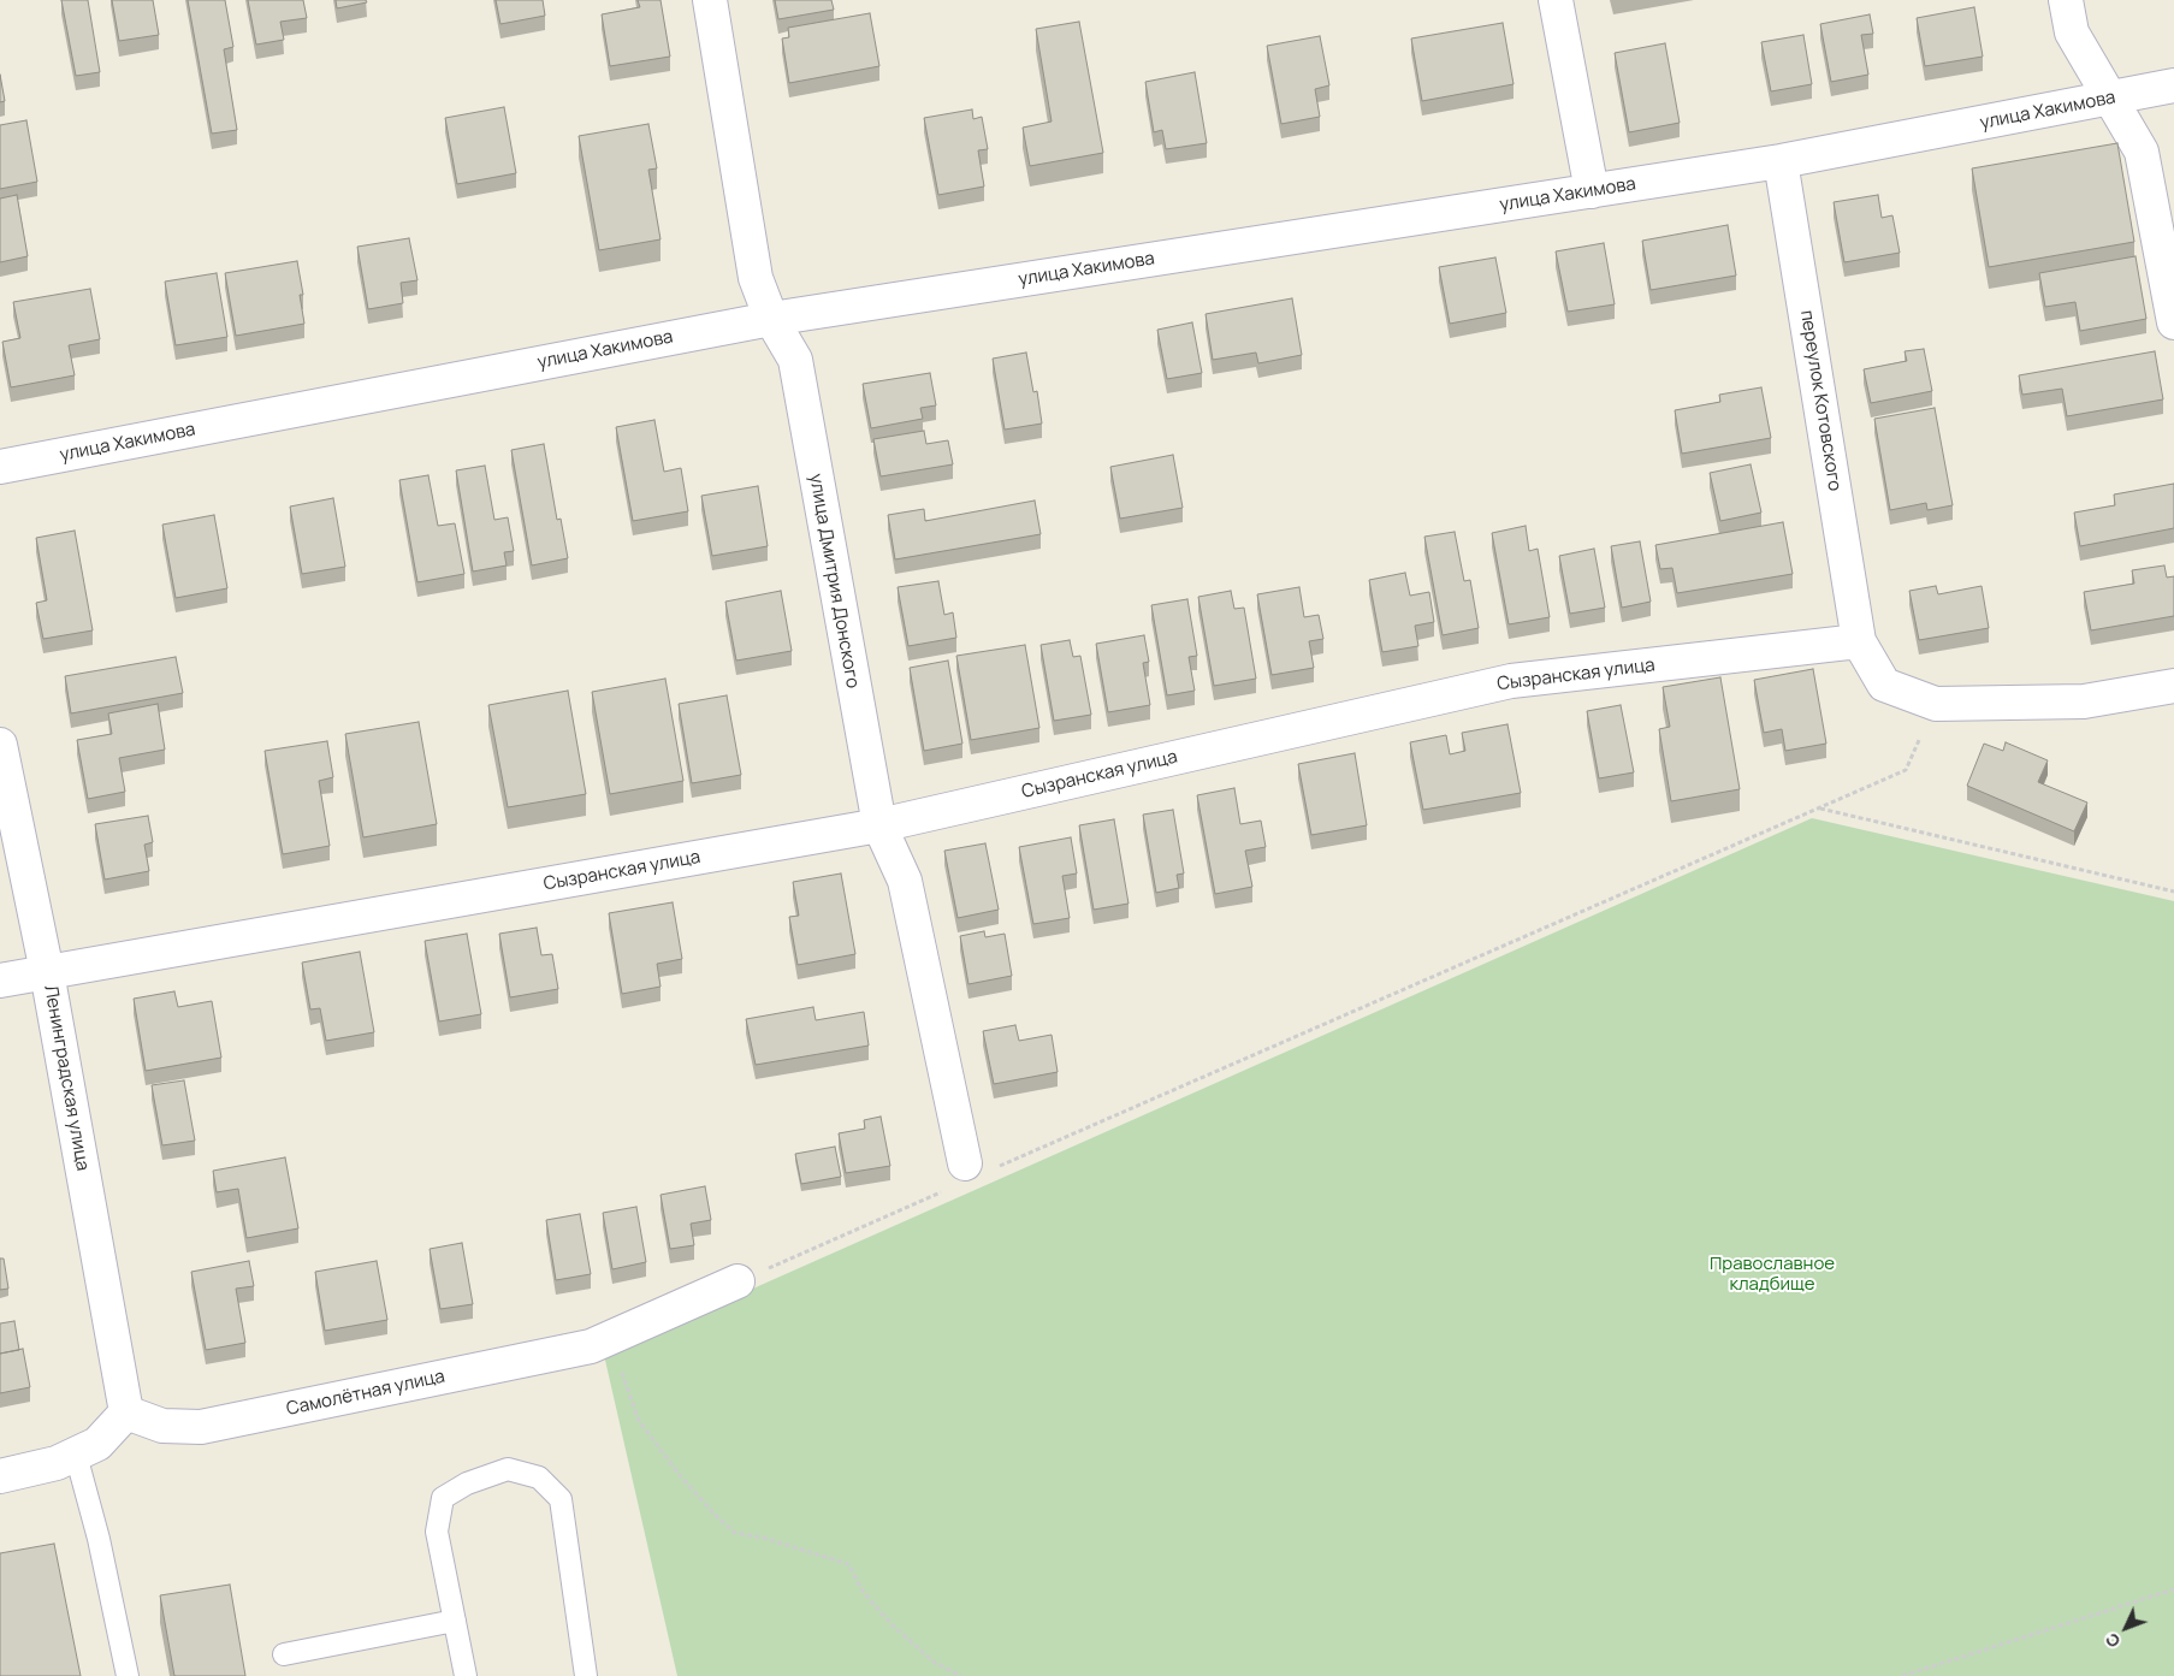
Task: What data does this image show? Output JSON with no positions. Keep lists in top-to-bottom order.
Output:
{
  "streets": {
    "street": [
      "улица Хакимова",
      "переулок Котовского",
      "улица Дмитрия Донского",
      "Сызранская улица",
      "Ленинградская улица",
      "Самолётная улица"
    ]
  },
  "crossings": [
    ["улица Хакимова", "переулок Котовского"],
    ["улица Хакимова", "улица Дмитрия Донского"],
    ["переулок Котовского", "Сызранская улица"],
    ["улица Дмитрия Донского", "Сызранская улица"],
    ["Сызранская улица", "Ленинградская улица"],
    ["Ленинградская улица", "Самолётная улица"]
  ],
  "parks": ["Православное кладбище"],
  "north": "bottom left"
}
